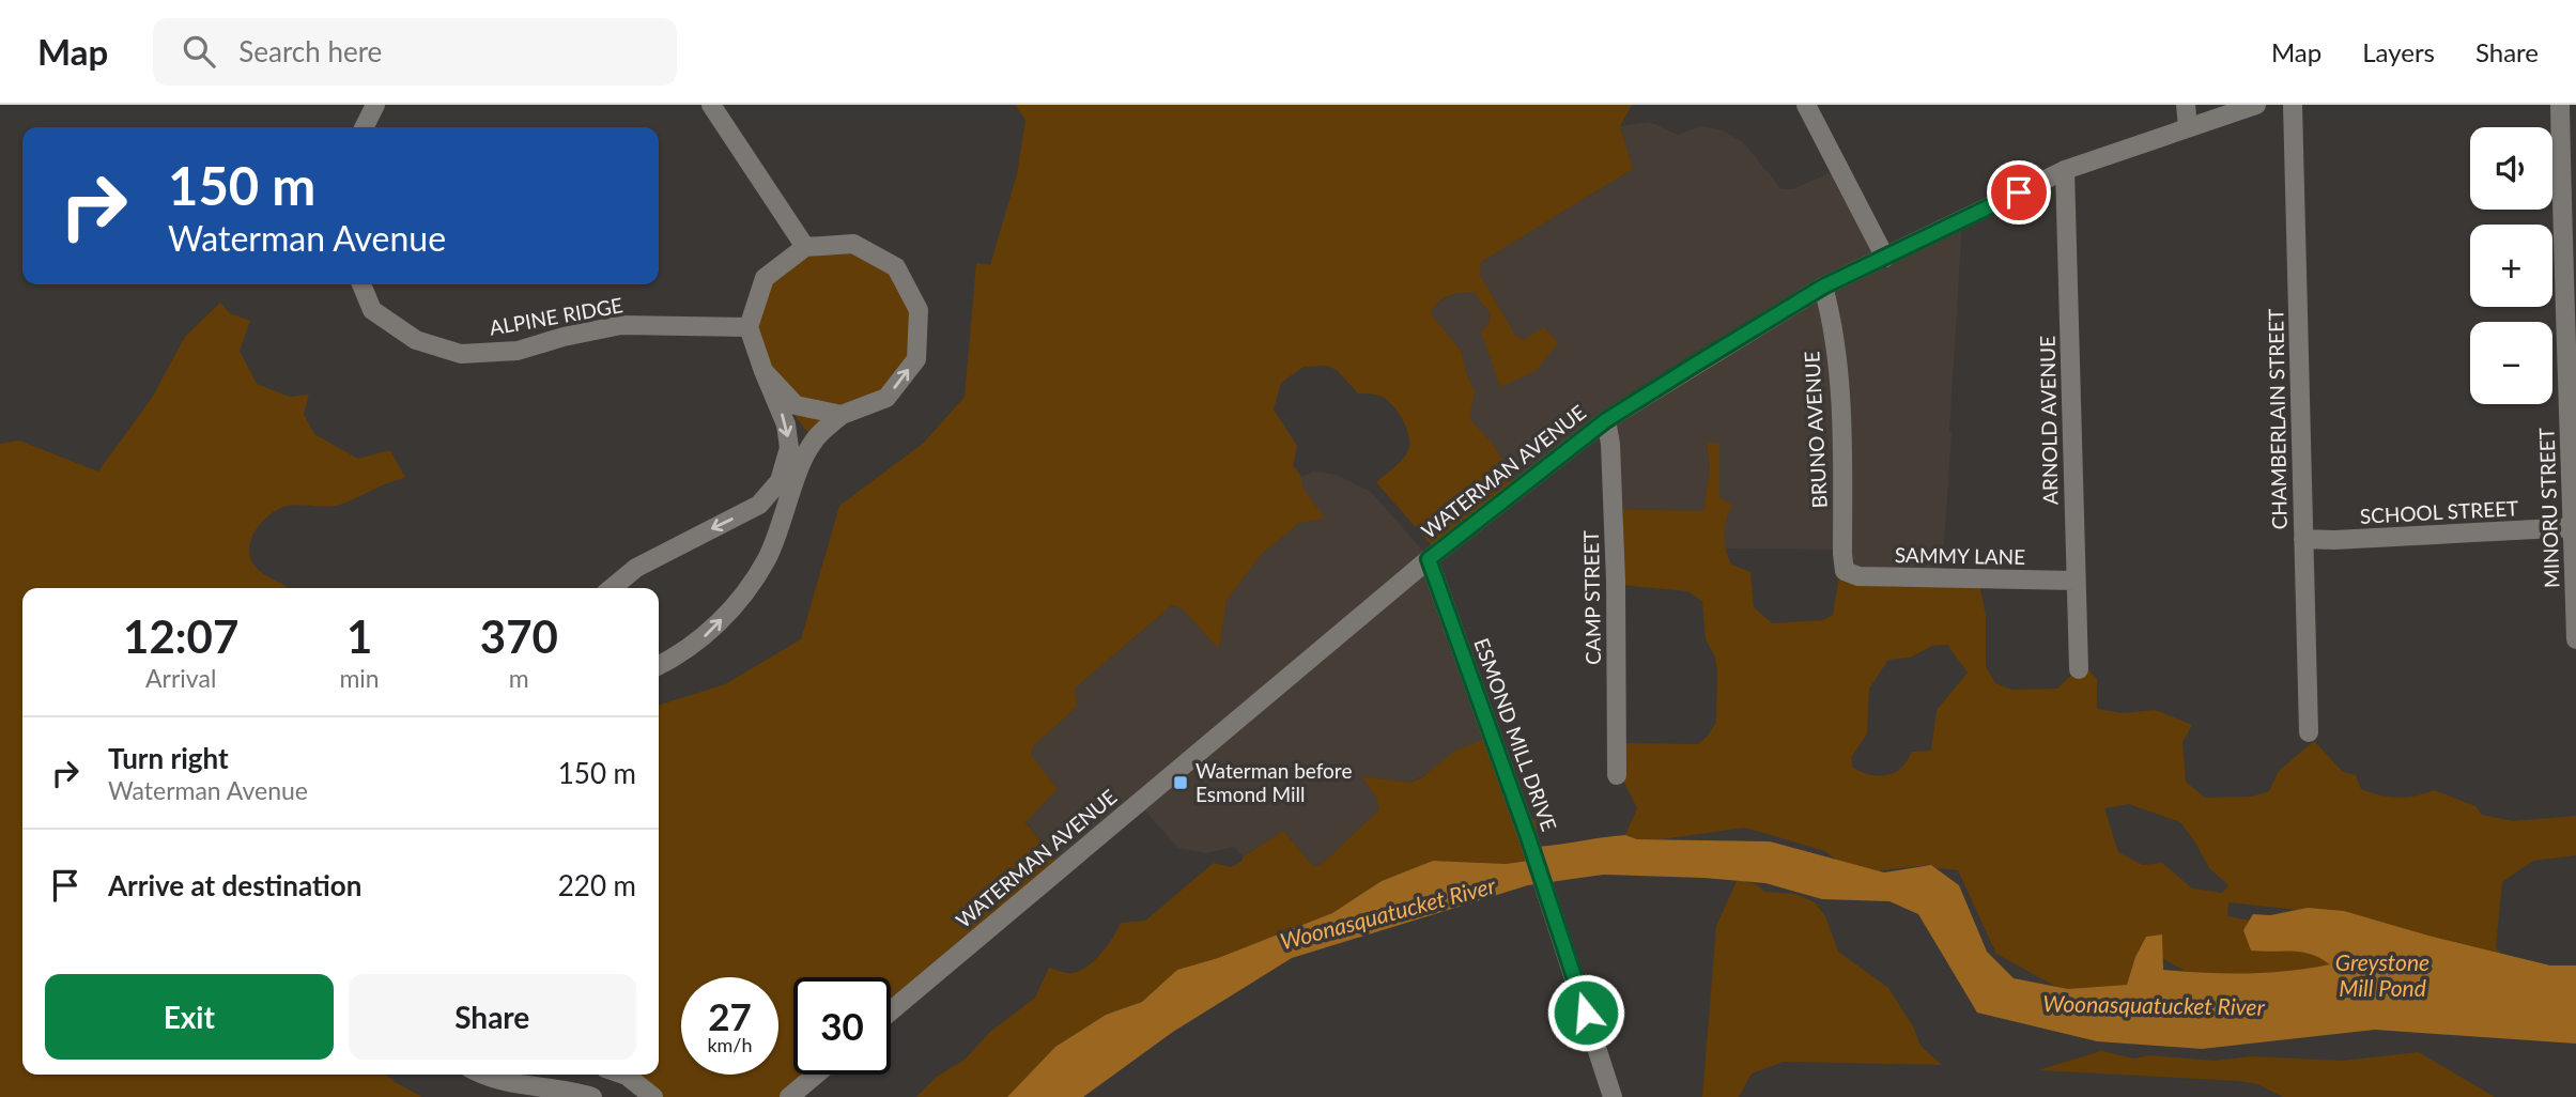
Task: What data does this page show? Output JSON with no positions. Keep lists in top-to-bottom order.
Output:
{
  "streets": {
    "street": [
      "ALPINE RIDGE",
      "CHAMBERLAIN STREET",
      "ARNOLD AVENUE",
      "BRUNO AVENUE",
      "WATERMAN AVENUE",
      "MINORU STREET",
      "SCHOOL STREET",
      "SAMMY LANE",
      "CAMP STREET",
      "ESMOND MILL DRIVE"
    ]
  },
  "crossings": [
    ["CHAMBERLAIN STREET", "SCHOOL STREET"],
    ["ARNOLD AVENUE", "WATERMAN AVENUE"],
    ["ARNOLD AVENUE", "SAMMY LANE"],
    ["BRUNO AVENUE", "WATERMAN AVENUE"],
    ["BRUNO AVENUE", "SAMMY LANE"],
    ["WATERMAN AVENUE", "CAMP STREET"],
    ["WATERMAN AVENUE", "ESMOND MILL DRIVE"],
    ["MINORU STREET", "SCHOOL STREET"]
  ],
  "water": ["Woonasquatucket River", "Greystone Mill Pond"],
  "places": {
    "transit": ["Waterman before Esmond Mill"]
  },
  "page": {
    "header": "Map",
    "search": "Search here",
    "nav": ["Map", "Layers", "Share"],
    "map_buttons": ["+", "−"],
    "turn": ["150 m", "Waterman Avenue"],
    "eta": [
      "12:07",
      "Arrival",
      "1",
      "min",
      "370",
      "m"
    ],
    "list": [
      {
        "name": "Turn right",
        "note": "Waterman Avenue",
        "value": "150 m"
      },
      {
        "name": "Arrive at destination",
        "value": "220 m"
      }
    ],
    "buttons": ["Exit", "Share"],
    "speed": "27 km/h",
    "limit": "30"
  }
}
